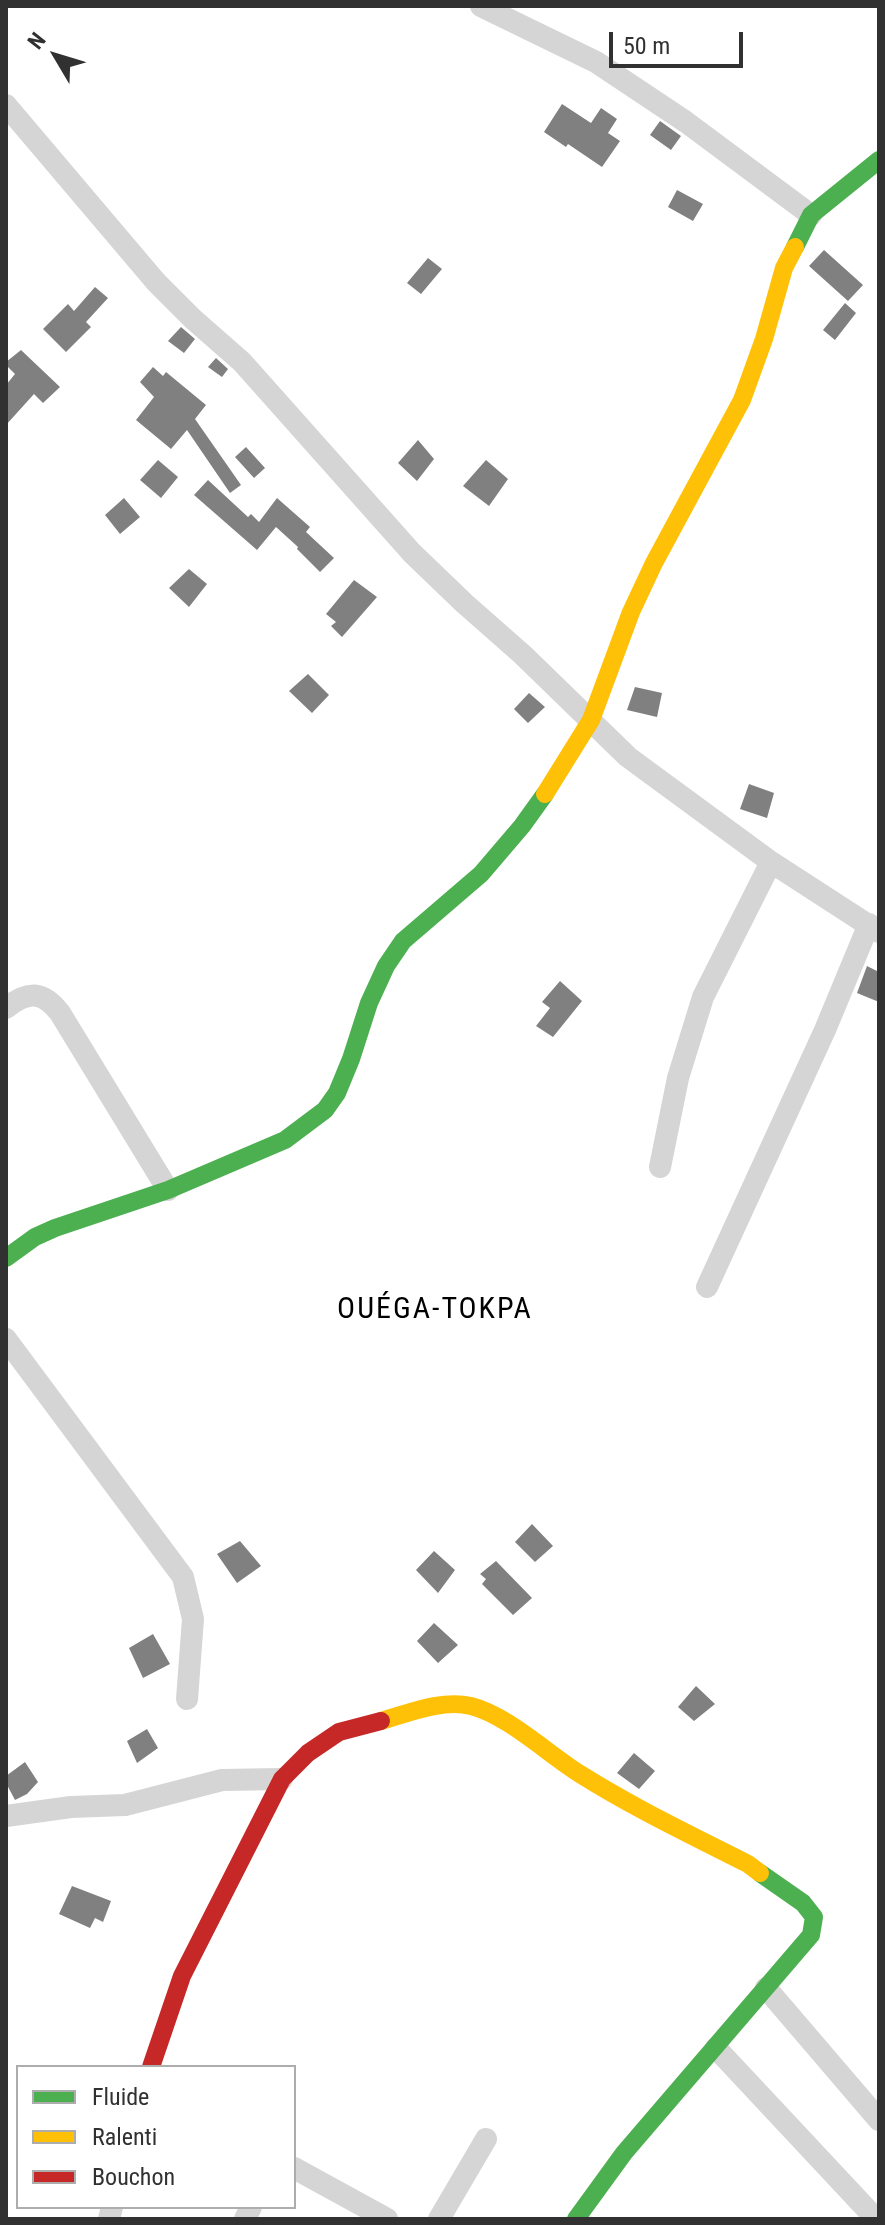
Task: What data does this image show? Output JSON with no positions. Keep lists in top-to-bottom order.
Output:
{
  "districts": ["OUÉGA-TOKPA"],
  "legend": ["Fluide", "Ralenti", "Bouchon"],
  "scale_bar": "50 m",
  "north": "top left"
}
